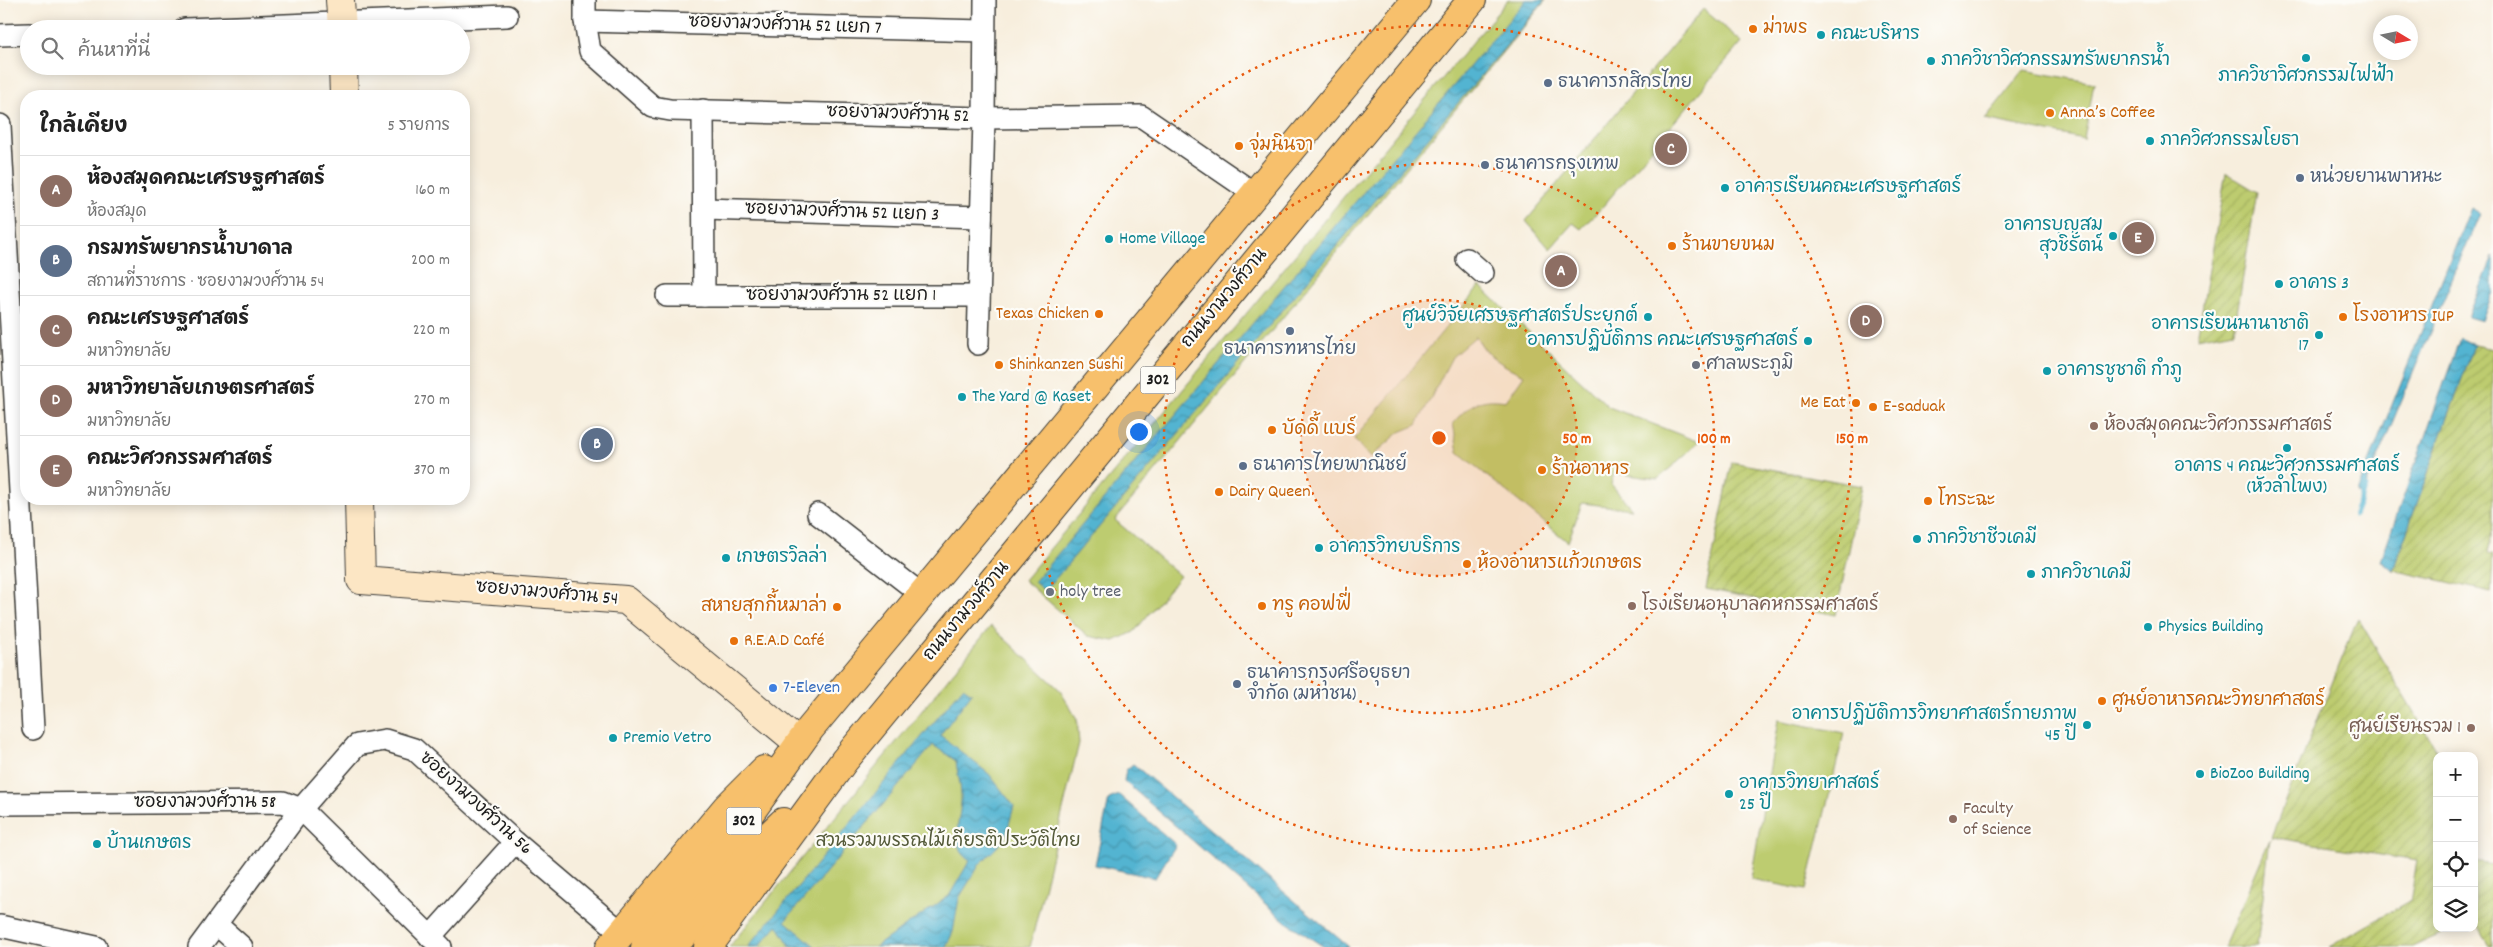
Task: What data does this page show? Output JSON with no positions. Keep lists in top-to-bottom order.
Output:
{
  "streets": {
    "main road": ["ถนนงามวงศ์วาน", "302"],
    "street": [
      "ซอยงามวงศ์วาน 52 แยก 7",
      "ซอยงามวงศ์วาน 52",
      "ซอยงามวงศ์วาน 52 แยก 3",
      "ซอยงามวงศ์วาน 52 แยก 1",
      "ซอยงามวงศ์วาน 54",
      "ซอยงามวงศ์วาน 58",
      "ซอยงามวงศ์วาน 56"
    ]
  },
  "crossings": [
    ["ซอยงามวงศ์วาน 52 แยก 7", "ซอยงามวงศ์วาน 52"],
    ["ซอยงามวงศ์วาน 52", "302"],
    ["302", "ซอยงามวงศ์วาน 54"],
    ["302", "ซอยงามวงศ์วาน 56"],
    ["ซอยงามวงศ์วาน 58", "ซอยงามวงศ์วาน 56"]
  ],
  "parks": ["สวนรวมพรรณไม้เกียรติประวัติไทย"],
  "places": [
    "ม่าพร",
    "คณะบริหาร",
    "ภาควิชาวิศวกรรมไฟฟ้า",
    "ภาควิชาวิศวกรรมทรัพยากรน้ำ",
    "ธนาคารกสิกรไทย",
    "Anna’s Coffee",
    "ภาควิศวกรรมโยธา",
    "จุ่มนินจา",
    "ธนาคารกรุงเทพ",
    "หน่วยยานพาหนะ",
    "อาคารเรียนคณะเศรษฐศาสตร์",
    "อาคารบุญสม สุวชิรัตน์",
    "Home Village",
    "ร้านขายขนม",
    "อาคาร 3",
    "Texas Chicken",
    "ศูนย์วิจัยเศรษฐศาสตร์ประยุกต์",
    "โรงอาหาร IUP",
    "ธนาคารทหารไทย",
    "อาคารเรียนนานาชาติ 17",
    "อาคารปฏิบัติการ คณะเศรษฐศาสตร์",
    "Shinkanzen Sushi",
    "ศาลพระภูมิ",
    "อาคารชูชาติ กำภู",
    "The Yard @ Kaset",
    "Me Eat",
    "E-saduak",
    "ห้องสมุดคณะวิศวกรรมศาสตร์",
    "บัดดี้ แบร์",
    "อาคาร 4 คณะวิศวกรรมศาสตร์ (หัวลำโพง)",
    "ธนาคารไทยพาณิชย์",
    "ร้านอาหาร",
    "Dairy Queen",
    "โทระฉะ",
    "ภาควิชาชีวเคมี",
    "อาคารวิทยบริการ",
    "เกษตรวิลล่า",
    "ห้องอาหารแก้วเกษตร",
    "ภาควิชาเคมี",
    "holy tree",
    "ทรู คอฟฟี่",
    "โรงเรียนอนุบาลคหกรรมศาสตร์",
    "สหายสุกกี้หมาล่า",
    "Physics Building",
    "R.E.A.D Café",
    "ธนาคารกรุงศรีอยุธยา จำกัด (มหาชน)",
    "7-Eleven",
    "ศูนย์อาหารคณะวิทยาศาสตร์",
    "อาคารปฏิบัติการวิทยาศาสตร์กายภาพ 45 ปี",
    "ศูนย์เรียนรวม 1",
    "Premio Vetro",
    "BioZoo Building",
    "อาคารวิทยาศาสตร์ 25 ปี",
    "Faculty of Science",
    "บ้านเกษตร"
  ],
  "north": "right",
  "page": {
    "search": "ค้นหาที่นี่",
    "heading": ["ใกล้เคียง", "5 รายการ"],
    "pins": [
      "C",
      "E",
      "A",
      "D",
      "B"
    ],
    "list": [
      {
        "mark": "A",
        "name": "ห้องสมุดคณะเศรษฐศาสตร์",
        "note": "ห้องสมุด",
        "value": "160 m"
      },
      {
        "mark": "B",
        "name": "กรมทรัพยากรน้ำบาดาล",
        "note": "สถานที่ราชการ · ซอยงามวงศ์วาน 54",
        "value": "200 m"
      },
      {
        "mark": "C",
        "name": "คณะเศรษฐศาสตร์",
        "note": "มหาวิทยาลัย",
        "value": "220 m"
      },
      {
        "mark": "D",
        "name": "มหาวิทยาลัยเกษตรศาสตร์",
        "note": "มหาวิทยาลัย",
        "value": "270 m"
      },
      {
        "mark": "E",
        "name": "คณะวิศวกรรมศาสตร์",
        "note": "มหาวิทยาลัย",
        "value": "370 m"
      }
    ],
    "map_buttons": ["+", "−"]
  },
  "rings": ["50 m", "100 m", "150 m"]
}
